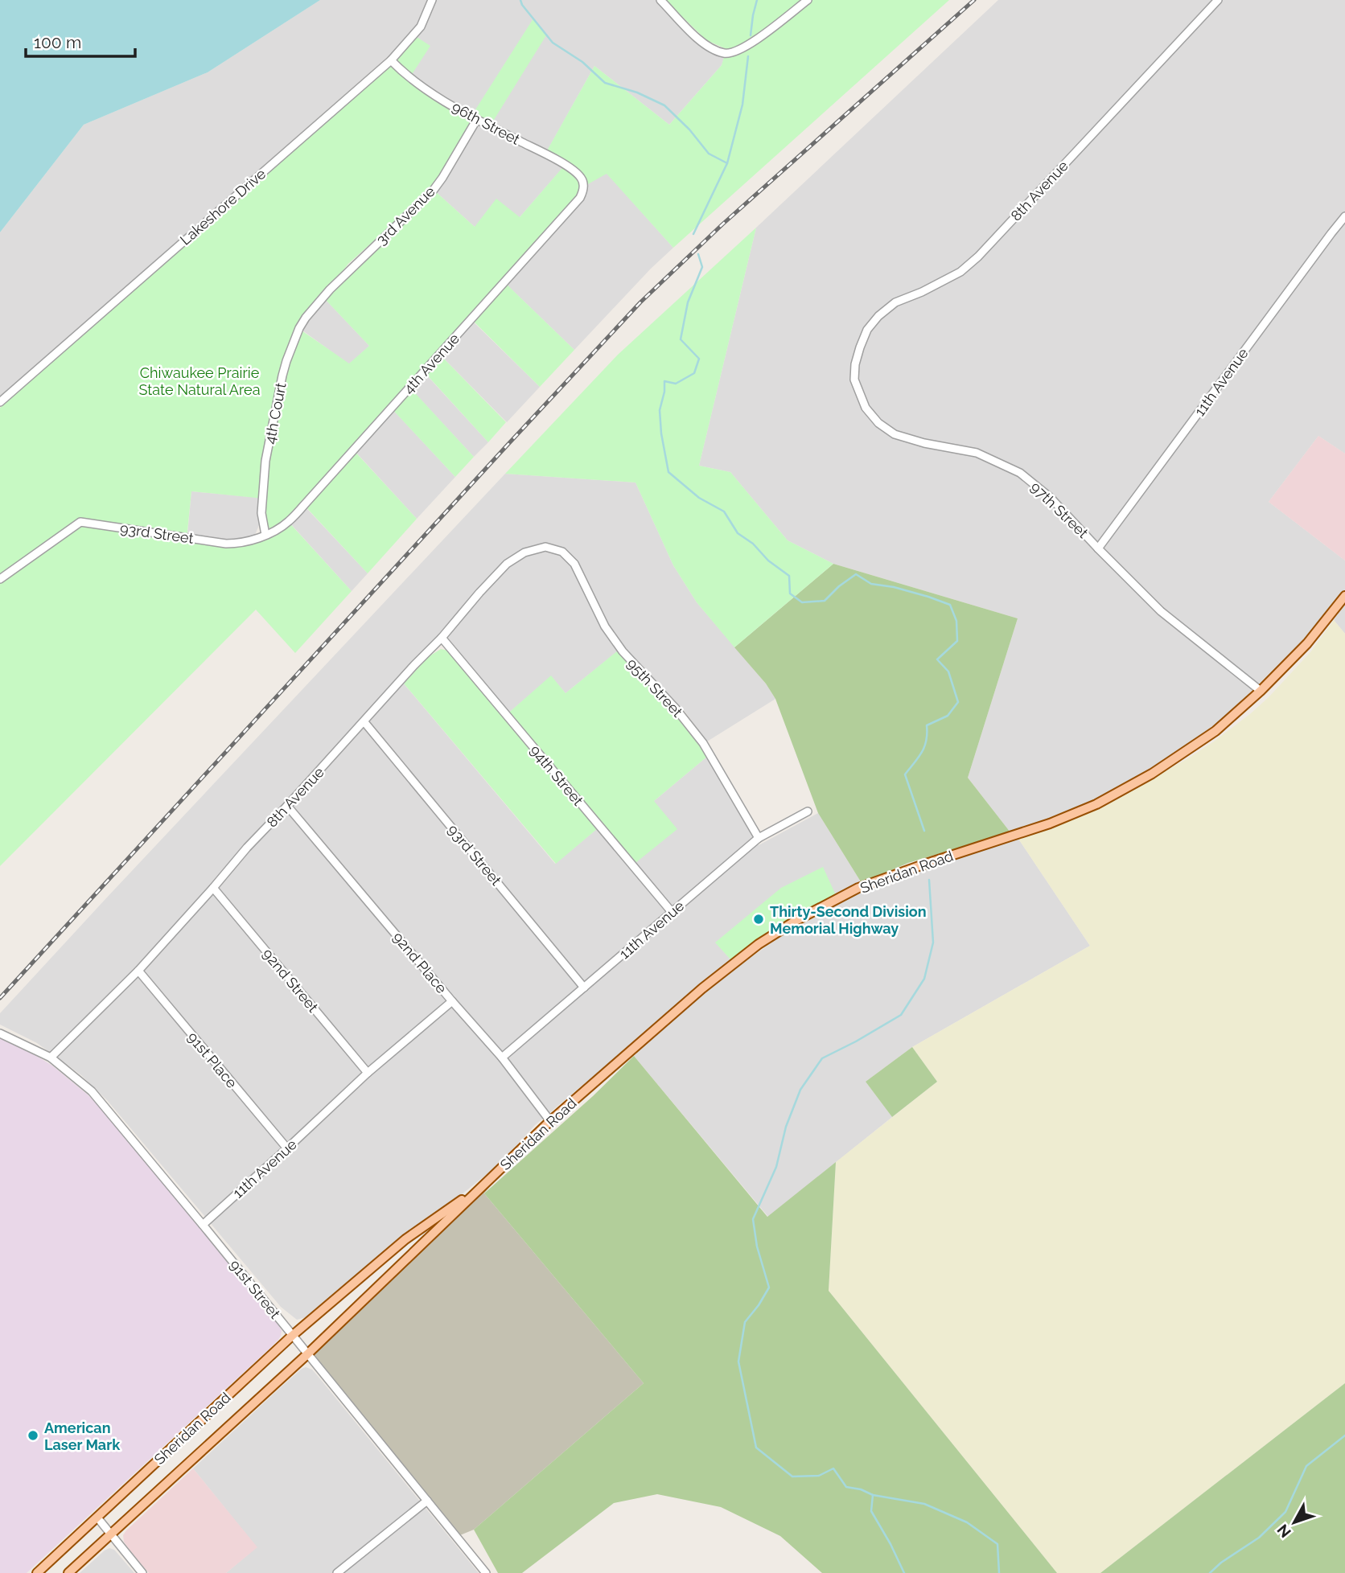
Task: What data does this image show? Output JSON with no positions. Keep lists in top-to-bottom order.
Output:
{
  "streets": {
    "main road": ["Sheridan Road"],
    "street": [
      "96th Street",
      "8th Avenue",
      "Lakeshore Drive",
      "3rd Avenue",
      "4th Avenue",
      "11th Avenue",
      "4th Court",
      "97th Street",
      "93rd Street",
      "95th Street",
      "94th Street",
      "92nd Place",
      "92nd Street",
      "91st Place",
      "91st Street"
    ]
  },
  "crossings": [
    ["96th Street", "Lakeshore Drive"],
    ["96th Street", "3rd Avenue"],
    ["96th Street", "4th Avenue"],
    ["8th Avenue", "97th Street"],
    ["8th Avenue", "93rd Street"],
    ["8th Avenue", "95th Street"],
    ["8th Avenue", "94th Street"],
    ["8th Avenue", "92nd Place"],
    ["8th Avenue", "92nd Street"],
    ["8th Avenue", "91st Place"],
    ["8th Avenue", "91st Street"],
    ["3rd Avenue", "4th Court"],
    ["4th Avenue", "4th Court"],
    ["4th Avenue", "93rd Street"],
    ["11th Avenue", "97th Street"],
    ["11th Avenue", "93rd Street"],
    ["11th Avenue", "95th Street"],
    ["11th Avenue", "94th Street"],
    ["11th Avenue", "92nd Place"],
    ["11th Avenue", "92nd Street"],
    ["11th Avenue", "91st Place"],
    ["11th Avenue", "91st Street"],
    ["4th Court", "93rd Street"],
    ["97th Street", "Sheridan Road"],
    ["Sheridan Road", "92nd Place"],
    ["Sheridan Road", "91st Street"]
  ],
  "parks": ["Chiwaukee Prairie State Natural Area"],
  "places": ["Thirty-Second Division Memorial Highway", "American Laser Mark"],
  "scale_bar": "100 m",
  "north": "bottom left"
}
